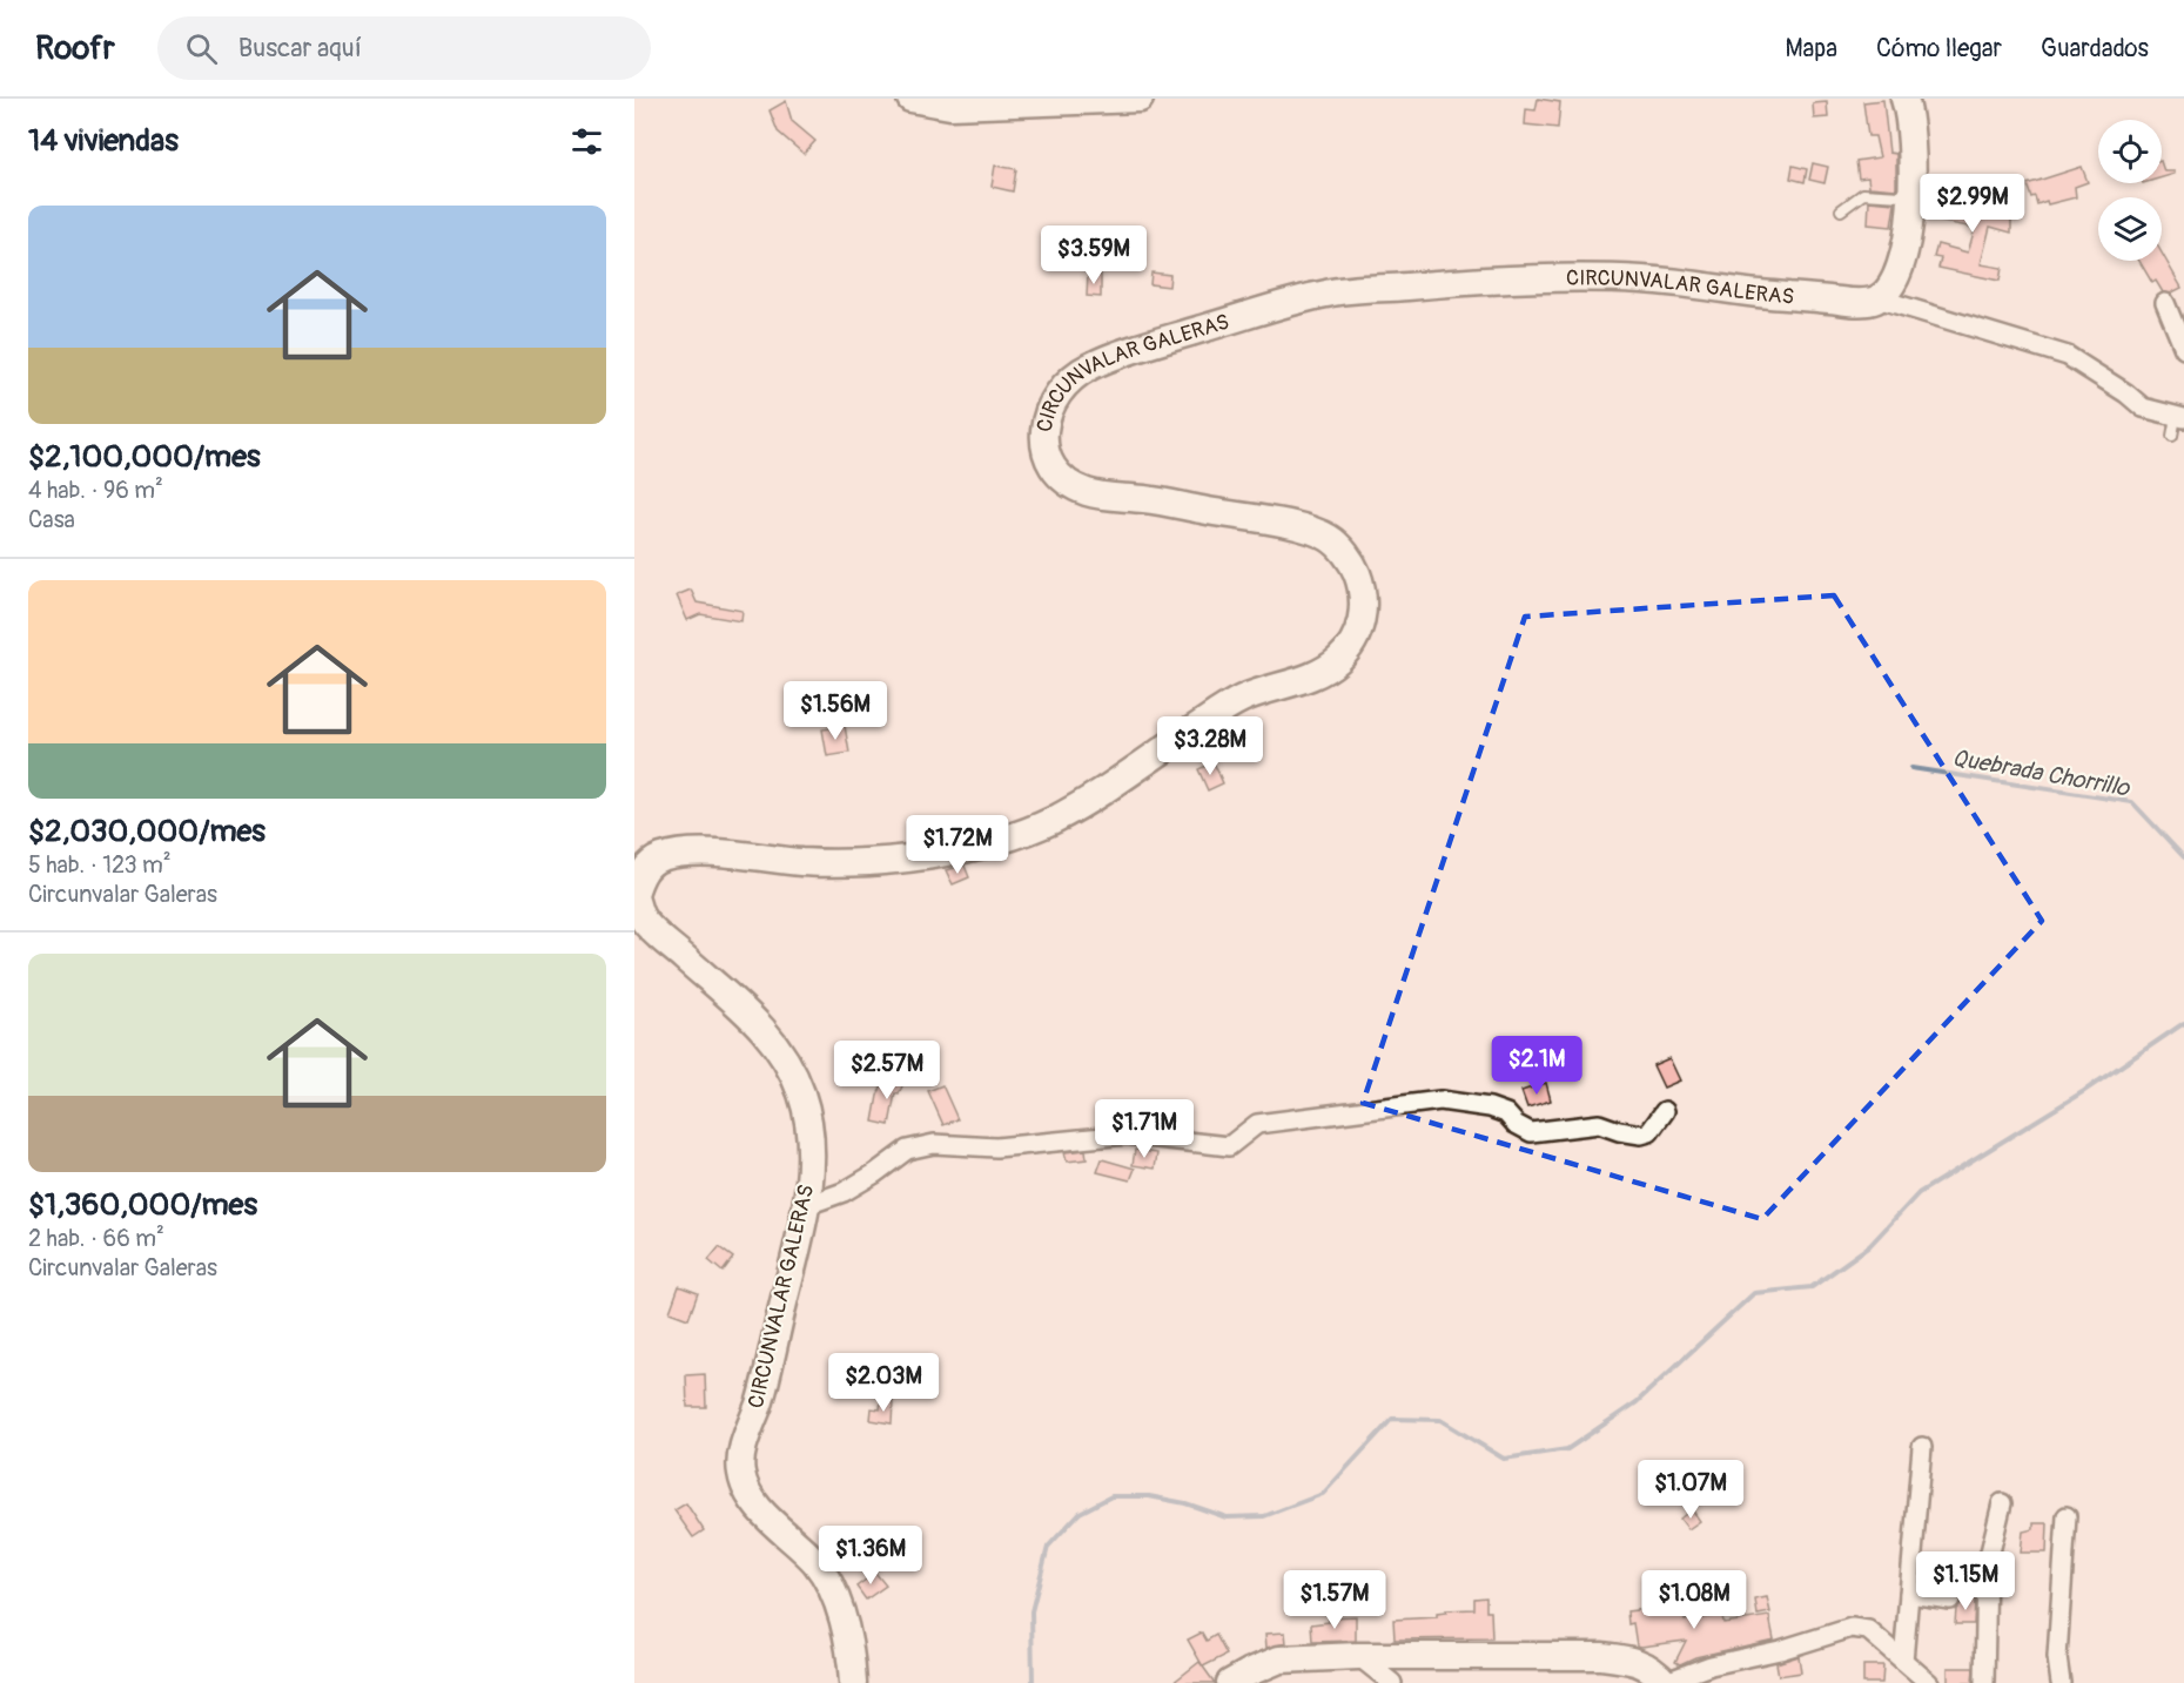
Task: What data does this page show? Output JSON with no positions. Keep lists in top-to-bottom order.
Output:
{
  "streets": {
    "main road": ["CIRCUNVALAR GALERAS"]
  },
  "water": ["Quebrada Chorrillo"],
  "page": {
    "header": "Roofr",
    "search": "Buscar aquí",
    "nav": ["Mapa", "Cómo llegar", "Guardados"],
    "heading": "14 viviendas",
    "price": [
      "$2.99M",
      "$3.59M",
      "$1.56M",
      "$3.28M",
      "$1.72M",
      "$2.1M",
      "$2.57M",
      "$1.71M",
      "$2.03M",
      "$1.07M",
      "$1.36M",
      "$1.15M",
      "$1.57M",
      "$1.08M"
    ],
    "list": [
      {
        "name": "$2,100,000/mes",
        "note": "4 hab. · 96 m² · Casa"
      },
      {
        "name": "$2,030,000/mes",
        "note": "5 hab. · 123 m² · Circunvalar Galeras"
      },
      {
        "name": "$1,360,000/mes",
        "note": "2 hab. · 66 m² · Circunvalar Galeras"
      }
    ]
  }
}
